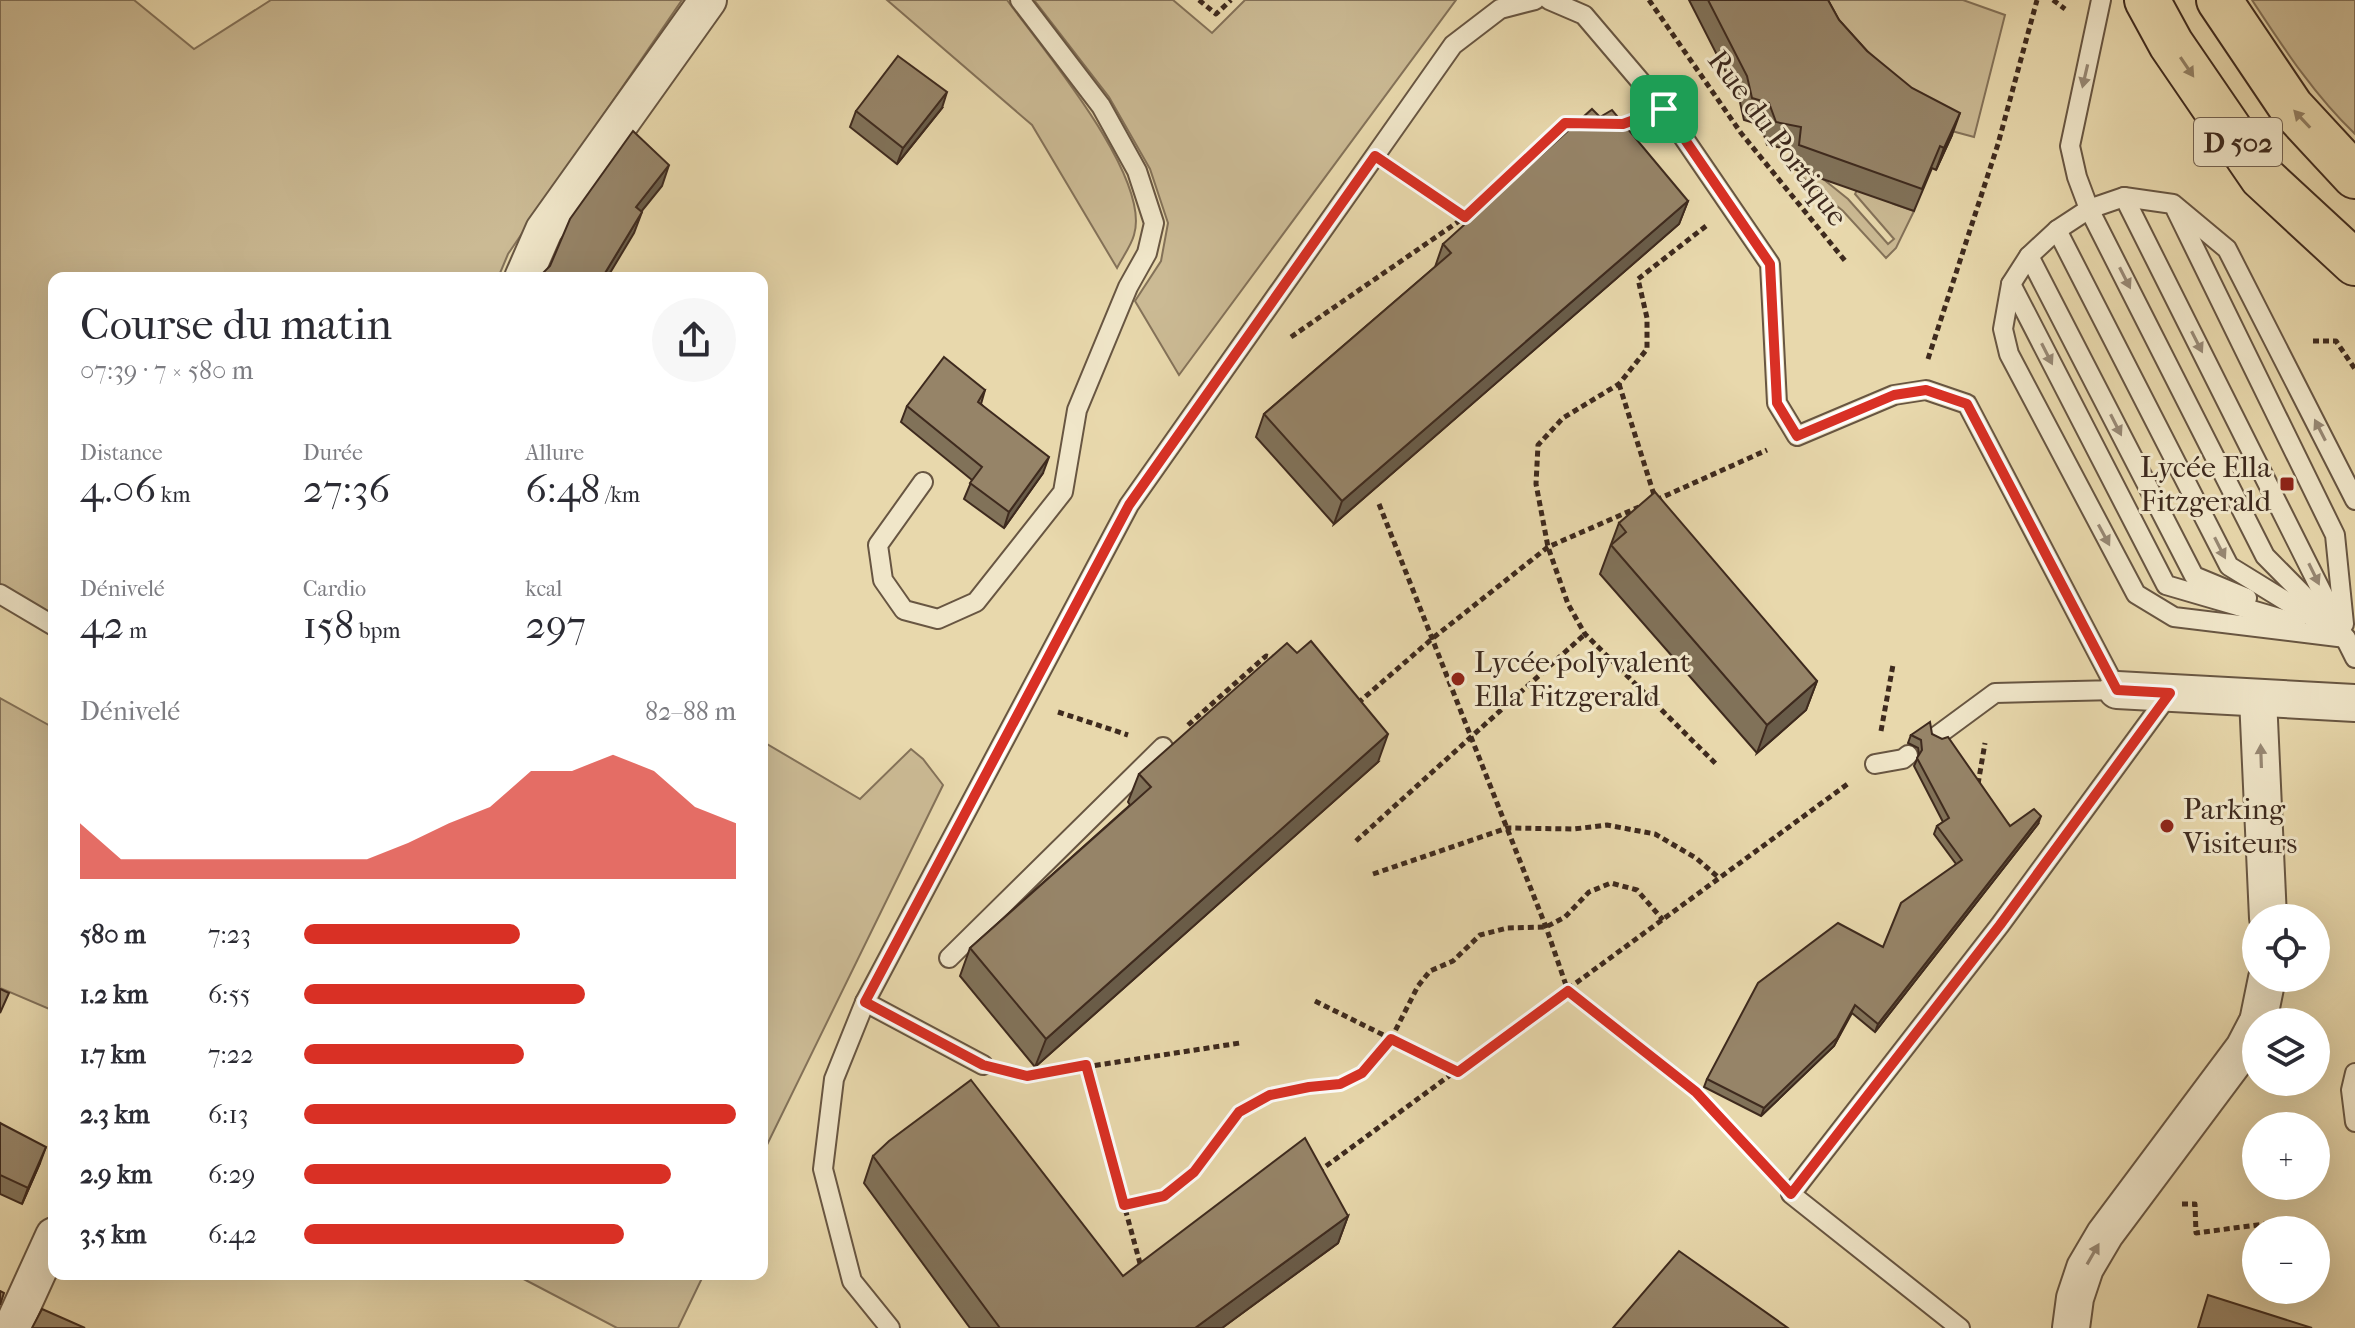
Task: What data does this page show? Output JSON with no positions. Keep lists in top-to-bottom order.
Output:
{
  "streets": {
    "main road": ["D 502"],
    "path": ["Rue du Portique"]
  },
  "places": {
    "transit": ["Lycée Ella Fitzgerald"],
    "other": ["Lycée polyvalent Ella Fitzgerald", "Parking Visiteurs"]
  },
  "page": {
    "heading": ["Course du matin", "07:39 · 7 × 580 m"],
    "stats": [
      ["Distance", "4.06 km"],
      ["Durée", "27:36"],
      ["Allure", "6:48 /km"],
      ["Dénivelé", "42 m"],
      ["Cardio", "158 bpm"],
      ["kcal", "297"]
    ],
    "chart": ["Dénivelé", "82–88 m"],
    "map_buttons": ["+", "−"],
    "list": [
      {
        "name": "580 m",
        "note": "7:23"
      },
      {
        "name": "1.2 km",
        "note": "6:55"
      },
      {
        "name": "1.7 km",
        "note": "7:22"
      },
      {
        "name": "2.3 km",
        "note": "6:13"
      },
      {
        "name": "2.9 km",
        "note": "6:29"
      },
      {
        "name": "3.5 km",
        "note": "6:42"
      }
    ]
  }
}
